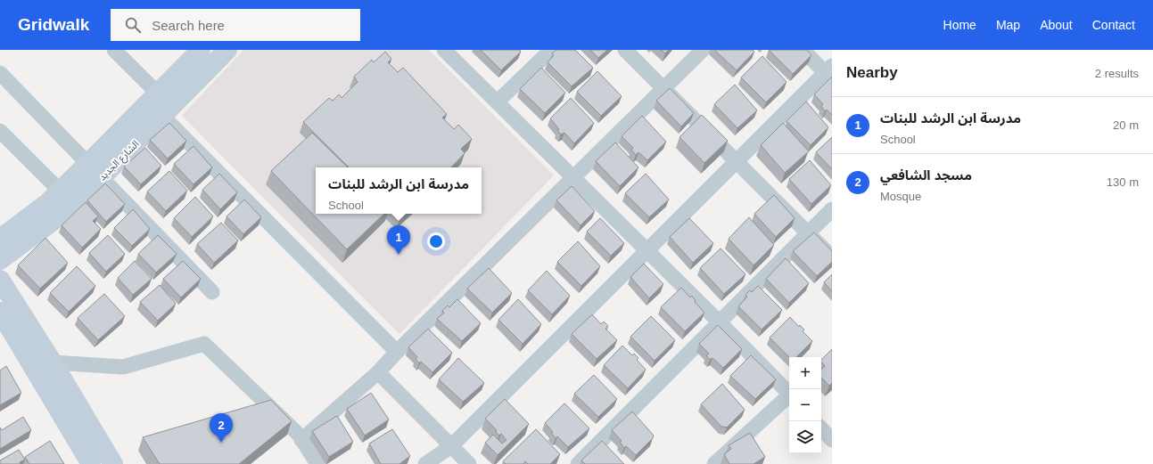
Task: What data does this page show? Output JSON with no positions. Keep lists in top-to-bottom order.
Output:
{
  "streets": {
    "street": ["الشارع الجديد"]
  },
  "page": {
    "header": "Gridwalk",
    "search": "Search here",
    "nav": [
      "Home",
      "Map",
      "About",
      "Contact"
    ],
    "heading": ["Nearby", "2 results"],
    "list": [
      {
        "mark": "1",
        "name": "مدرسة ابن الرشد للبنات",
        "note": "School",
        "value": "20 m"
      },
      {
        "mark": "2",
        "name": "مسجد الشافعي",
        "note": "Mosque",
        "value": "130 m"
      }
    ],
    "popup": ["مدرسة ابن الرشد للبنات", "School"],
    "pins": ["1", "2"],
    "map_buttons": ["+", "−"]
  }
}
